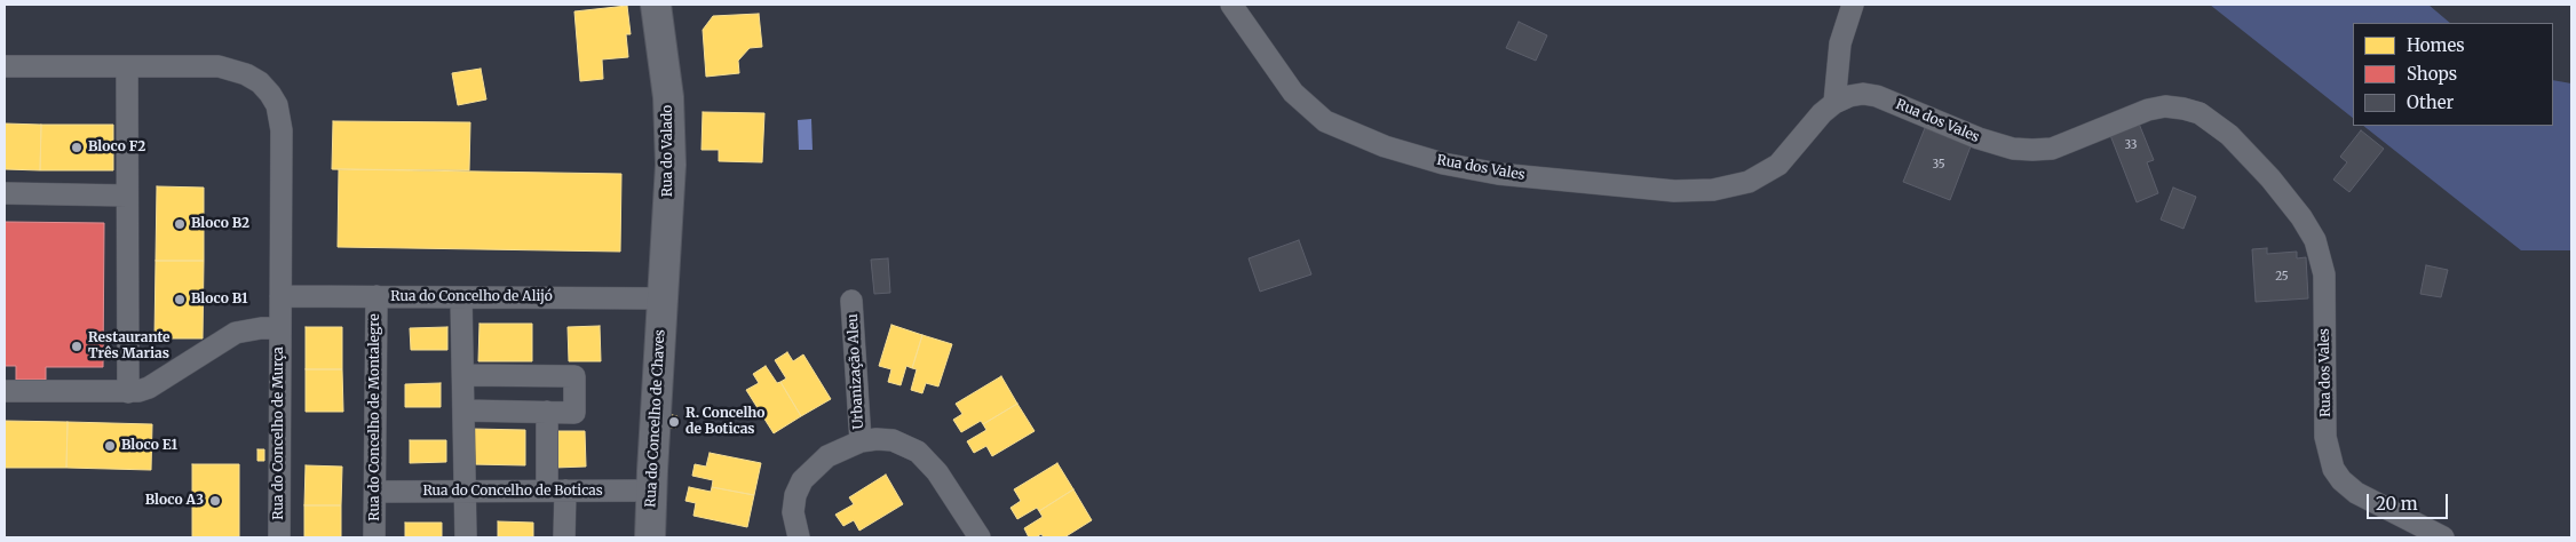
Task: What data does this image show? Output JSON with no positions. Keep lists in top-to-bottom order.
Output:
{
  "streets": {
    "street": [
      "Rua dos Vales",
      "Rua do Valado",
      "Rua do Concelho de Alijó",
      "Urbanização Aleu",
      "Rua do Concelho de Montalegre",
      "Rua do Concelho de Chaves",
      "Rua do Concelho de Murça",
      "Rua do Concelho de Boticas"
    ]
  },
  "crossings": [
    ["Rua do Valado", "Rua do Concelho de Alijó"],
    ["Rua do Valado", "Rua do Concelho de Chaves"],
    ["Rua do Concelho de Alijó", "Rua do Concelho de Montalegre"],
    ["Rua do Concelho de Alijó", "Rua do Concelho de Chaves"],
    ["Rua do Concelho de Alijó", "Rua do Concelho de Murça"],
    ["Rua do Concelho de Montalegre", "Rua do Concelho de Boticas"],
    ["Rua do Concelho de Chaves", "Rua do Concelho de Boticas"]
  ],
  "places": [
    "Bloco F2",
    "Bloco B2",
    "Bloco B1",
    "Restaurante Três Marias",
    "R. Concelho de Boticas",
    "Bloco E1",
    "Bloco A3"
  ],
  "house_numbers": ["33", "35", "25"],
  "legend": ["Homes", "Shops", "Other"],
  "scale_bar": "20 m"
}
